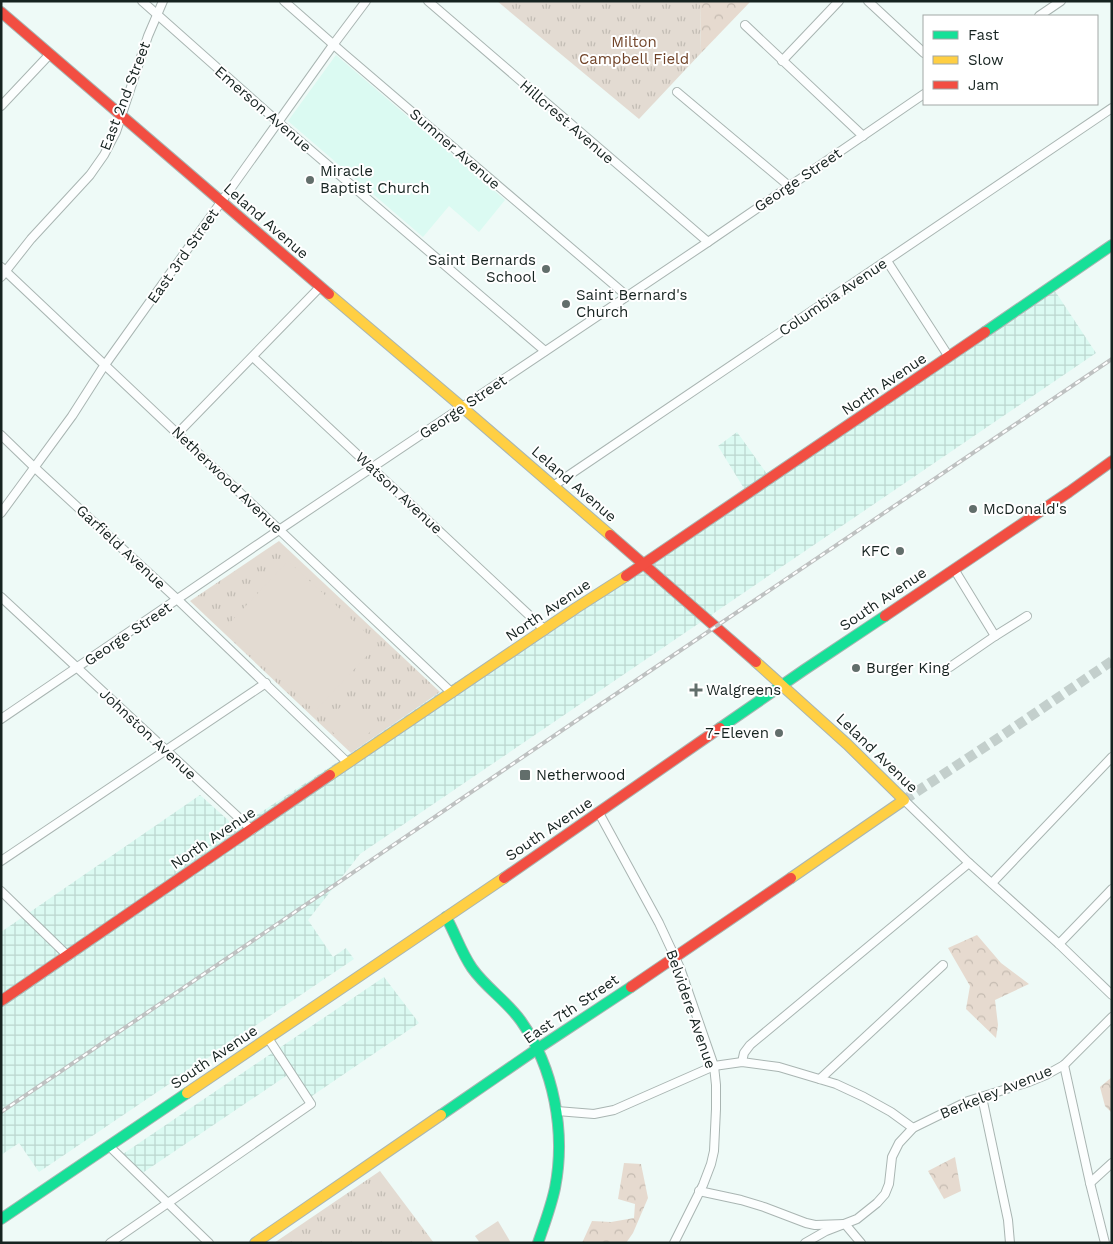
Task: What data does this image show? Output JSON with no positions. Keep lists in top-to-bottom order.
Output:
{
  "streets": {
    "street": [
      "East 2nd Street",
      "Emerson Avenue",
      "Hillcrest Avenue",
      "Sumner Avenue",
      "George Street",
      "Leland Avenue",
      "East 3rd Street",
      "Columbia Avenue",
      "North Avenue",
      "Netherwood Avenue",
      "Watson Avenue",
      "Garfield Avenue",
      "South Avenue",
      "Johnston Avenue",
      "East 7th Street",
      "Belvidere Avenue",
      "Berkeley Avenue"
    ]
  },
  "crossings": [
    ["East 2nd Street", "Emerson Avenue"],
    ["East 2nd Street", "Leland Avenue"],
    ["East 2nd Street", "Netherwood Avenue"],
    ["Emerson Avenue", "George Street"],
    ["Emerson Avenue", "East 3rd Street"],
    ["Hillcrest Avenue", "George Street"],
    ["Sumner Avenue", "George Street"],
    ["Sumner Avenue", "East 3rd Street"],
    ["George Street", "Leland Avenue"],
    ["George Street", "Netherwood Avenue"],
    ["George Street", "Watson Avenue"],
    ["George Street", "Garfield Avenue"],
    ["George Street", "Johnston Avenue"],
    ["Leland Avenue", "East 3rd Street"],
    ["Leland Avenue", "Columbia Avenue"],
    ["Leland Avenue", "North Avenue"],
    ["Leland Avenue", "South Avenue"],
    ["Leland Avenue", "East 7th Street"],
    ["East 3rd Street", "Netherwood Avenue"],
    ["East 3rd Street", "Garfield Avenue"],
    ["North Avenue", "Netherwood Avenue"],
    ["North Avenue", "Watson Avenue"],
    ["North Avenue", "Garfield Avenue"],
    ["North Avenue", "Johnston Avenue"],
    ["South Avenue", "Belvidere Avenue"],
    ["East 7th Street", "Belvidere Avenue"]
  ],
  "parks": ["Milton Campbell Field"],
  "places": {
    "other": [
      "Miracle Baptist Church",
      "Saint Bernards School",
      "Saint Bernard's Church",
      "McDonald's",
      "KFC",
      "Burger King",
      "7-Eleven"
    ],
    "health": ["Walgreens"],
    "transit": ["Netherwood"]
  },
  "legend": ["Fast", "Slow", "Jam"]
}
